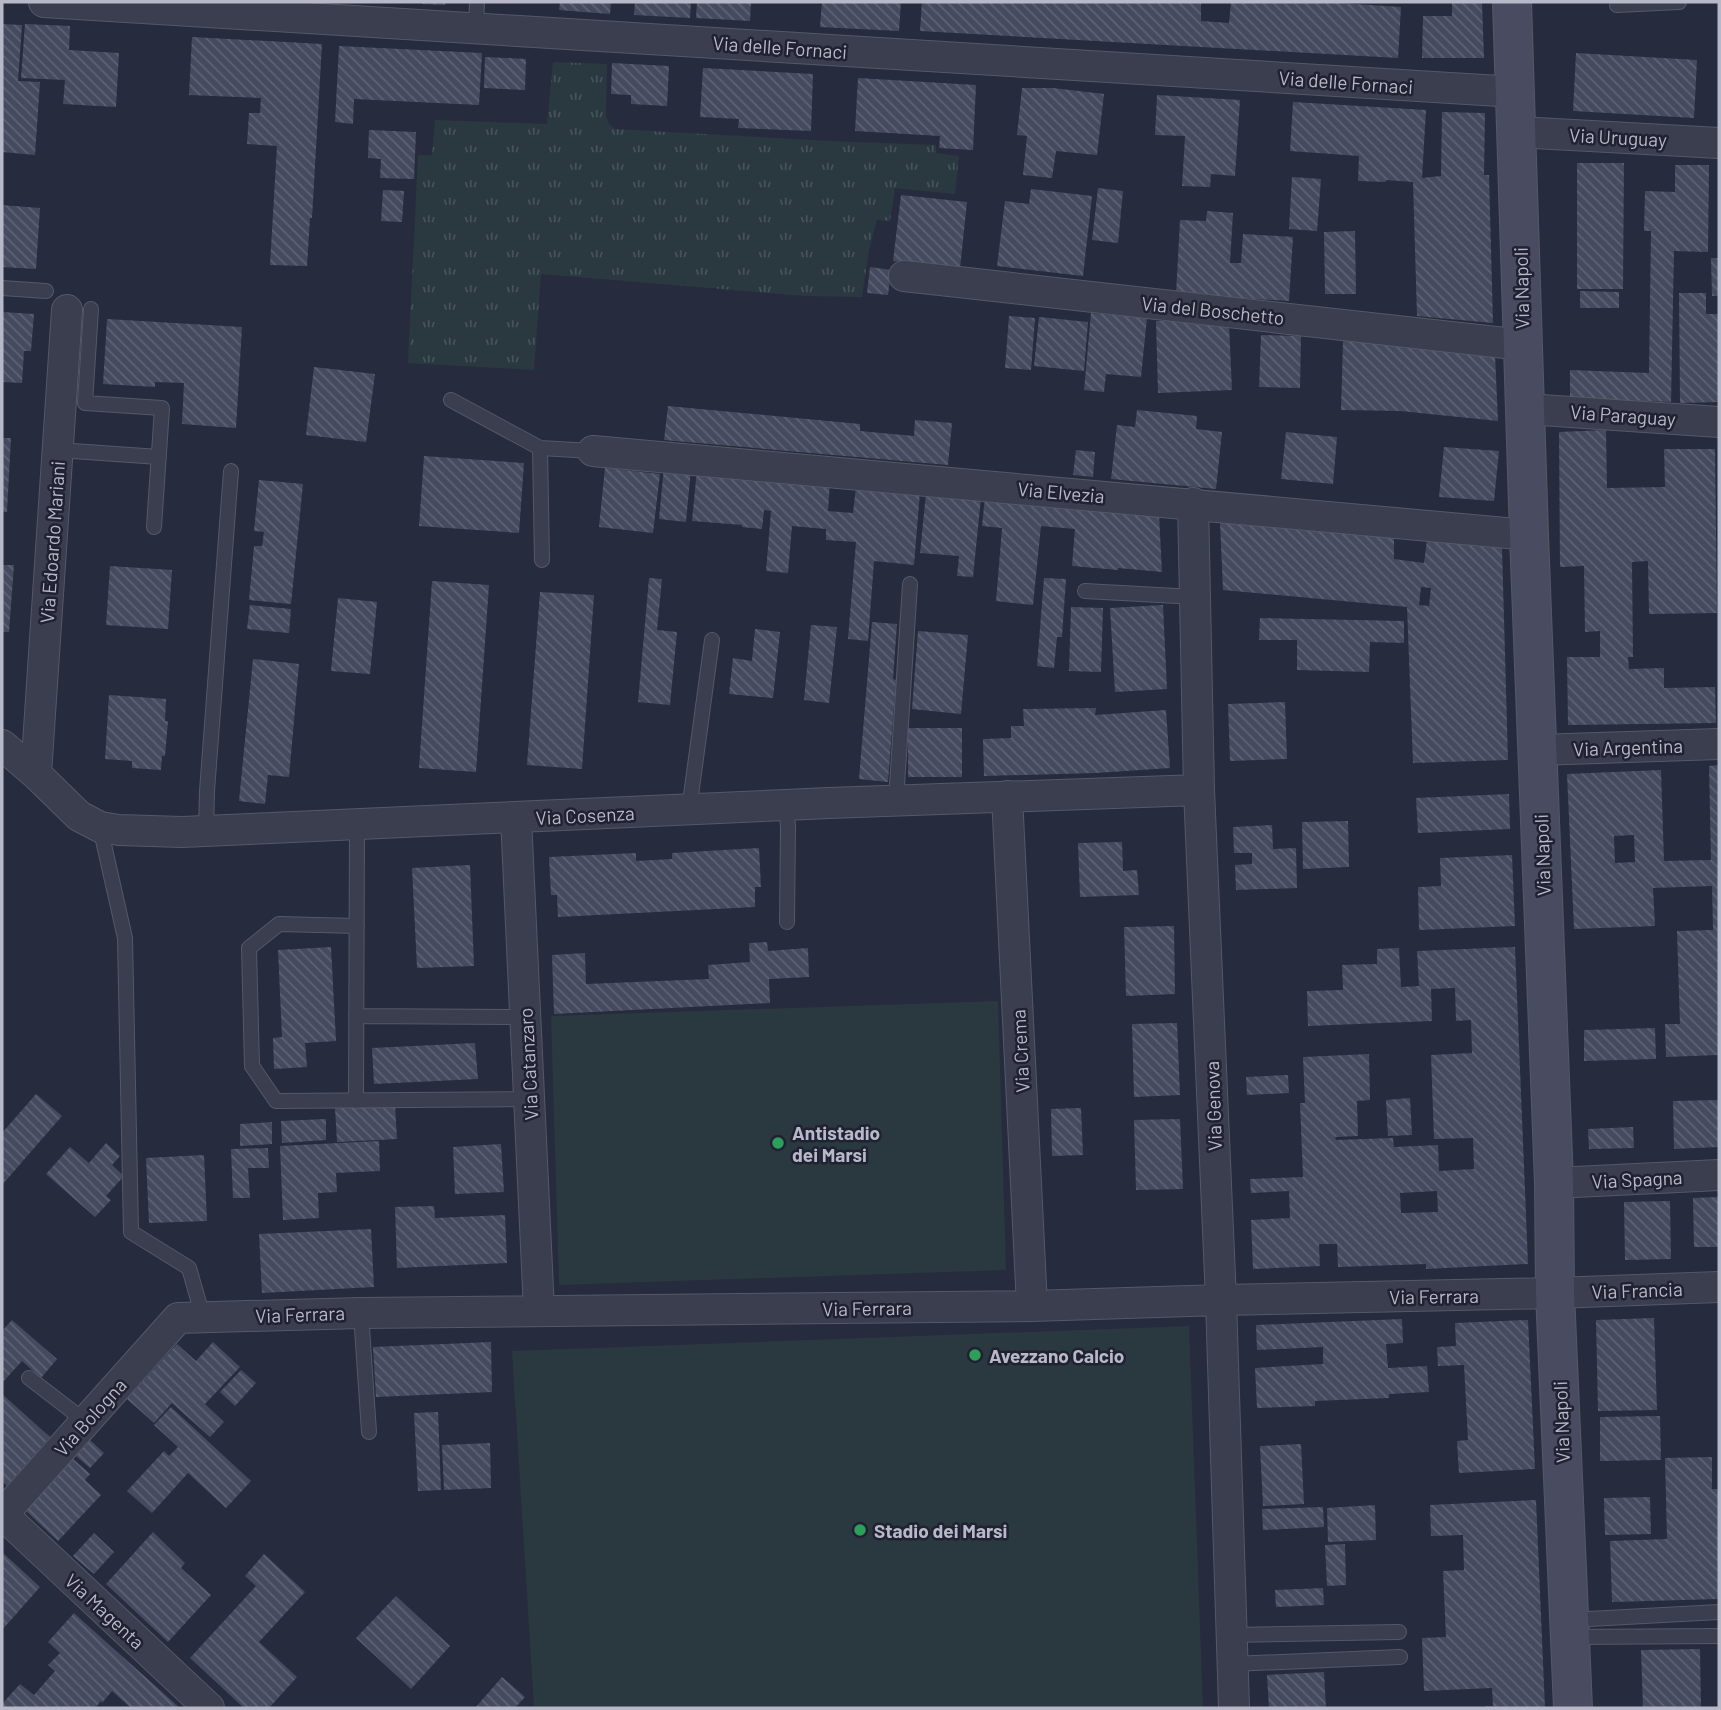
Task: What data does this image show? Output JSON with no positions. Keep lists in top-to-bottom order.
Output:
{
  "streets": {
    "main road": ["Via Napoli"],
    "street": [
      "Via delle Fornaci",
      "Via Uruguay",
      "Via del Boschetto",
      "Via Paraguay",
      "Via Elvezia",
      "Via Edoardo Mariani",
      "Via Argentina",
      "Via Cosenza",
      "Via Crema",
      "Via Catanzaro",
      "Via Genova",
      "Via Spagna",
      "Via Francia",
      "Via Ferrara",
      "Via Bologna",
      "Via Magenta"
    ]
  },
  "crossings": [
    ["Via delle Fornaci", "Via Napoli"],
    ["Via Uruguay", "Via Napoli"],
    ["Via Napoli", "Via del Boschetto"],
    ["Via Napoli", "Via Paraguay"],
    ["Via Napoli", "Via Elvezia"],
    ["Via Napoli", "Via Argentina"],
    ["Via Napoli", "Via Spagna"],
    ["Via Napoli", "Via Francia"],
    ["Via Napoli", "Via Ferrara"],
    ["Via Elvezia", "Via Genova"],
    ["Via Edoardo Mariani", "Via Cosenza"],
    ["Via Cosenza", "Via Crema"],
    ["Via Cosenza", "Via Catanzaro"],
    ["Via Cosenza", "Via Genova"],
    ["Via Crema", "Via Ferrara"],
    ["Via Catanzaro", "Via Ferrara"],
    ["Via Genova", "Via Ferrara"],
    ["Via Francia", "Via Ferrara"],
    ["Via Ferrara", "Via Bologna"],
    ["Via Bologna", "Via Magenta"]
  ],
  "places": ["Antistadio dei Marsi", "Avezzano Calcio", "Stadio dei Marsi"]
}
